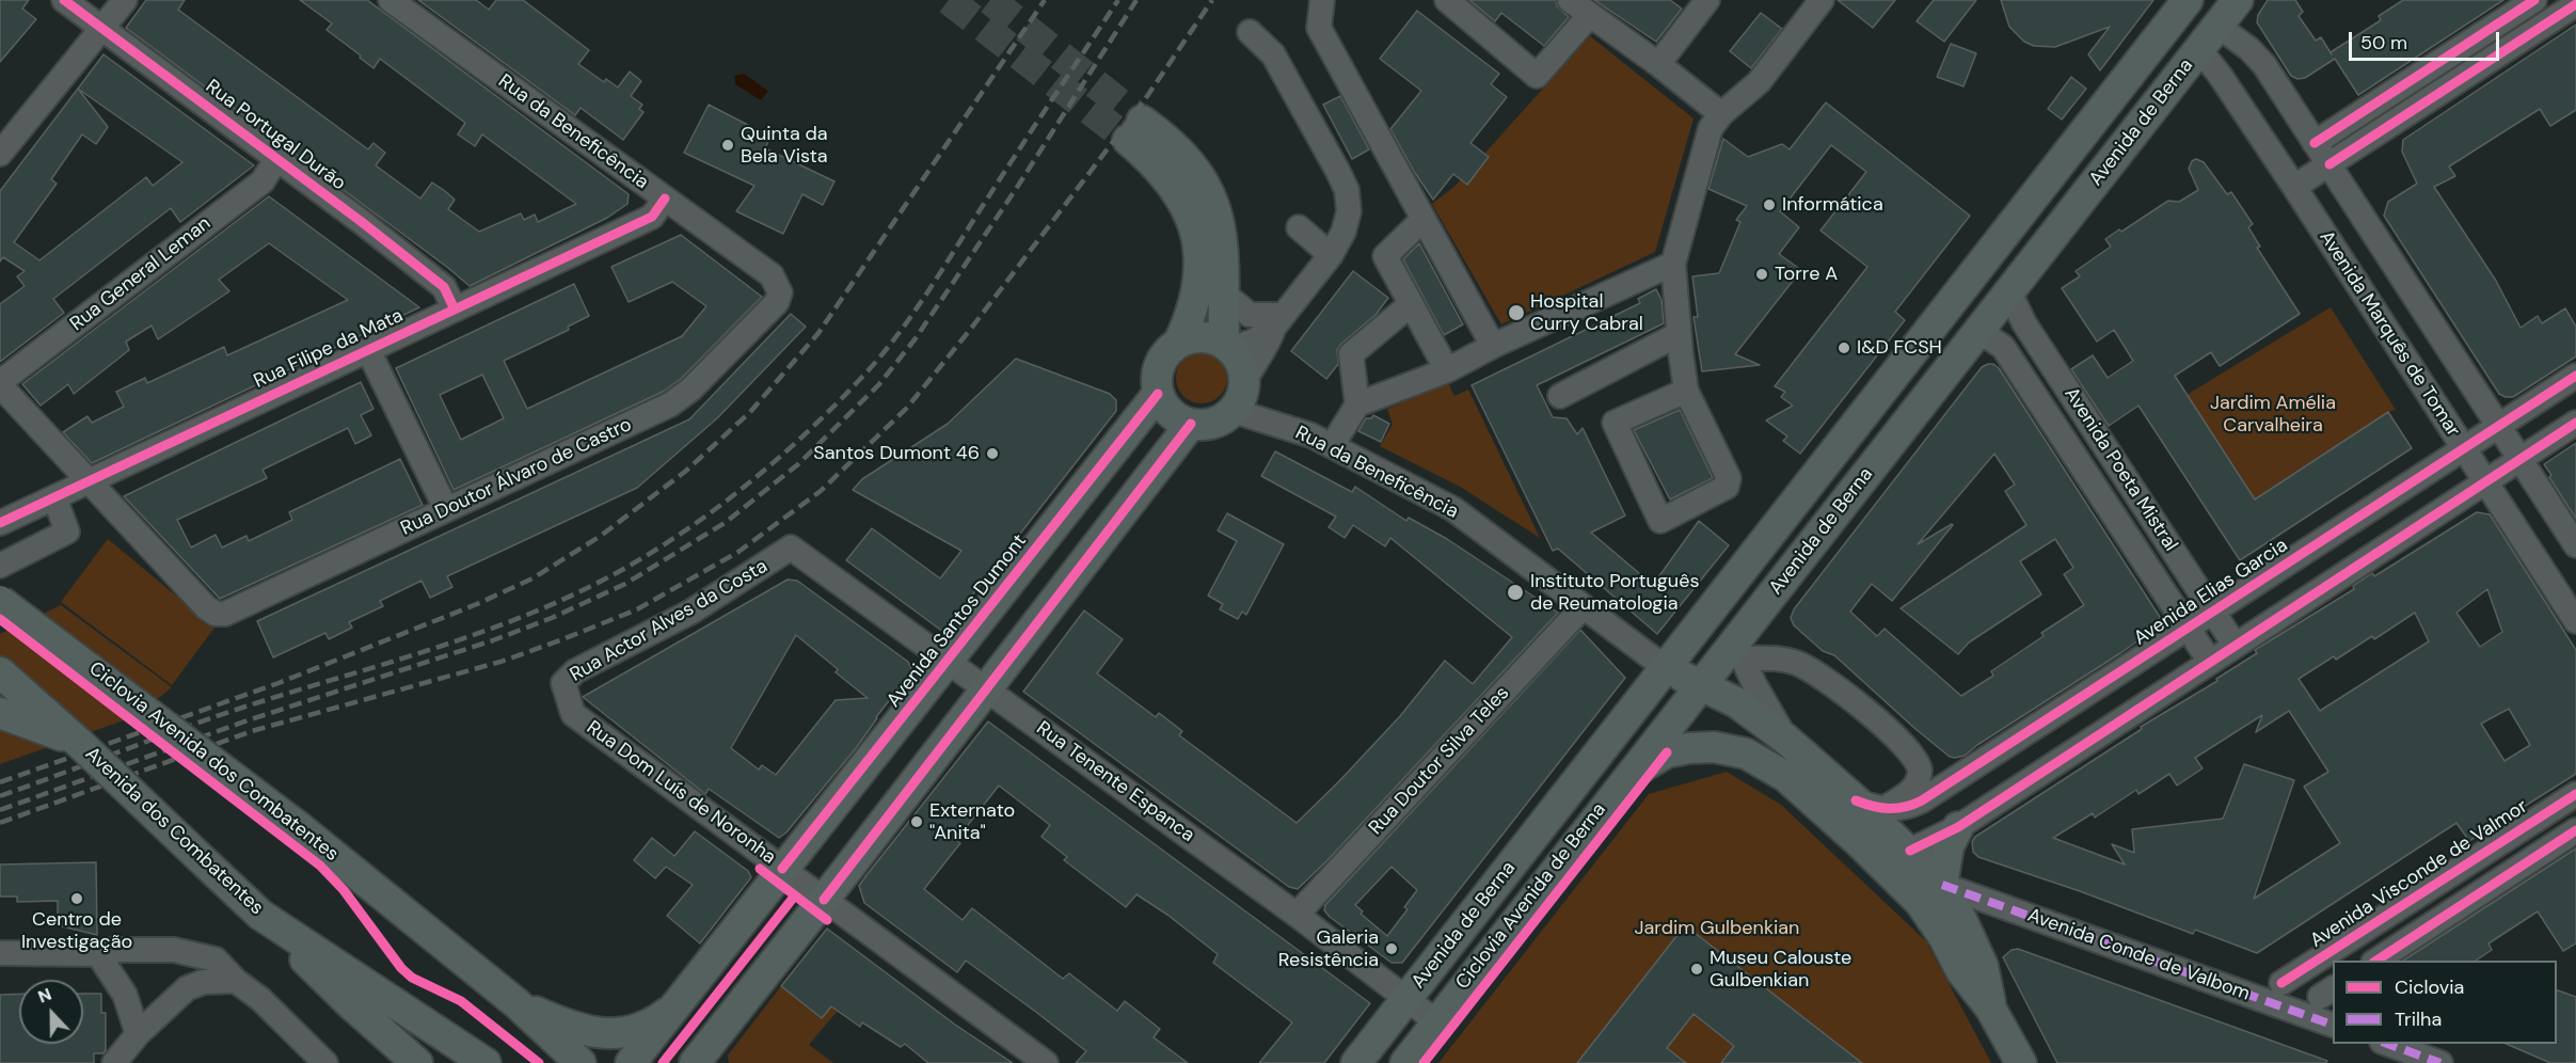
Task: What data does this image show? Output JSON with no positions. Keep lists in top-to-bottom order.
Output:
{
  "streets": {
    "main road": ["Avenida de Berna", "Avenida Santos Dumont", "Avenida dos Combatentes"],
    "street": [
      "Rua da Beneficência",
      "Rua Portugal Durão",
      "Rua General Leman",
      "Avenida Marquês de Tomar",
      "Rua Filipe da Mata",
      "Avenida Poeta Mistral",
      "Rua Doutor Álvaro de Castro",
      "Avenida Elias Garcia",
      "Rua Actor Alves da Costa",
      "Rua Doutor Silva Teles",
      "Rua Tenente Espanca",
      "Rua Dom Luís de Noronha",
      "Avenida Visconde de Valmor",
      "Avenida Conde de Valbom"
    ],
    "cycle path": ["Ciclovia Avenida dos Combatentes", "Ciclovia Avenida de Berna"]
  },
  "crossings": [
    ["Avenida de Berna", "Rua da Beneficência"],
    ["Avenida de Berna", "Avenida Marquês de Tomar"],
    ["Avenida de Berna", "Avenida Poeta Mistral"],
    ["Avenida de Berna", "Rua Tenente Espanca"],
    ["Rua da Beneficência", "Rua Filipe da Mata"],
    ["Rua da Beneficência", "Rua Doutor Álvaro de Castro"],
    ["Rua da Beneficência", "Avenida Santos Dumont"],
    ["Rua da Beneficência", "Rua Doutor Silva Teles"],
    ["Rua Portugal Durão", "Rua General Leman"],
    ["Rua Portugal Durão", "Rua Filipe da Mata"],
    ["Avenida Marquês de Tomar", "Avenida Elias Garcia"],
    ["Rua Filipe da Mata", "Rua Doutor Álvaro de Castro"],
    ["Avenida Poeta Mistral", "Avenida Elias Garcia"],
    ["Rua Actor Alves da Costa", "Rua Tenente Espanca"],
    ["Rua Actor Alves da Costa", "Rua Dom Luís de Noronha"],
    ["Avenida Santos Dumont", "Rua Tenente Espanca"],
    ["Avenida Santos Dumont", "Rua Dom Luís de Noronha"],
    ["Rua Doutor Silva Teles", "Rua Tenente Espanca"]
  ],
  "parks": ["Jardim Amélia Carvalheira", "Jardim Gulbenkian"],
  "places": [
    "Quinta da Bela Vista",
    "Informática",
    "Torre A",
    "Hospital Curry Cabral",
    "I&D FCSH",
    "Santos Dumont 46",
    "Instituto Português de Reumatologia",
    "Externato \"Anita\"",
    "Centro de Investigação",
    "Galeria Resistência",
    "Museu Calouste Gulbenkian"
  ],
  "legend": ["Ciclovia", "Trilha"],
  "scale_bar": "50 m",
  "north": "top"
}
